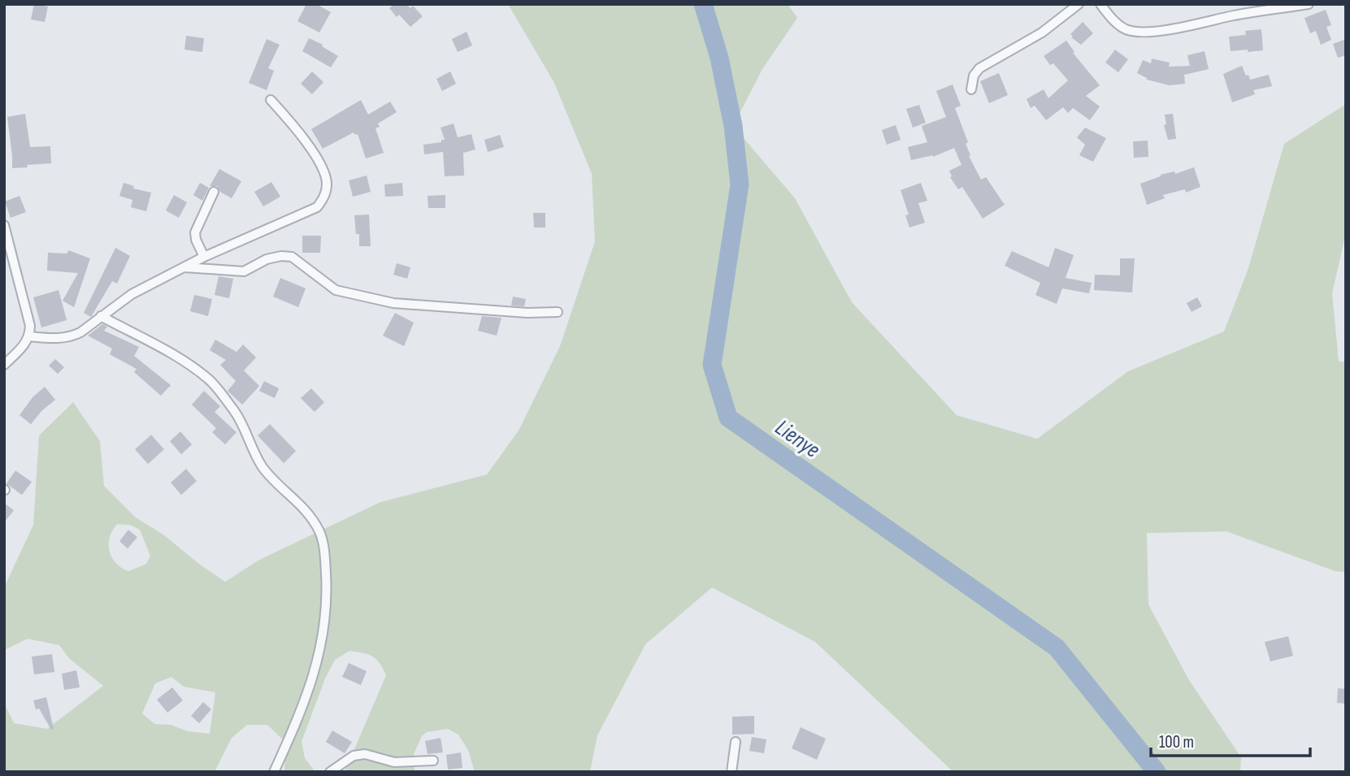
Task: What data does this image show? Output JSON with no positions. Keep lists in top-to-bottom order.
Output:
{
  "water": ["Lienye"],
  "scale_bar": "100 m"
}
